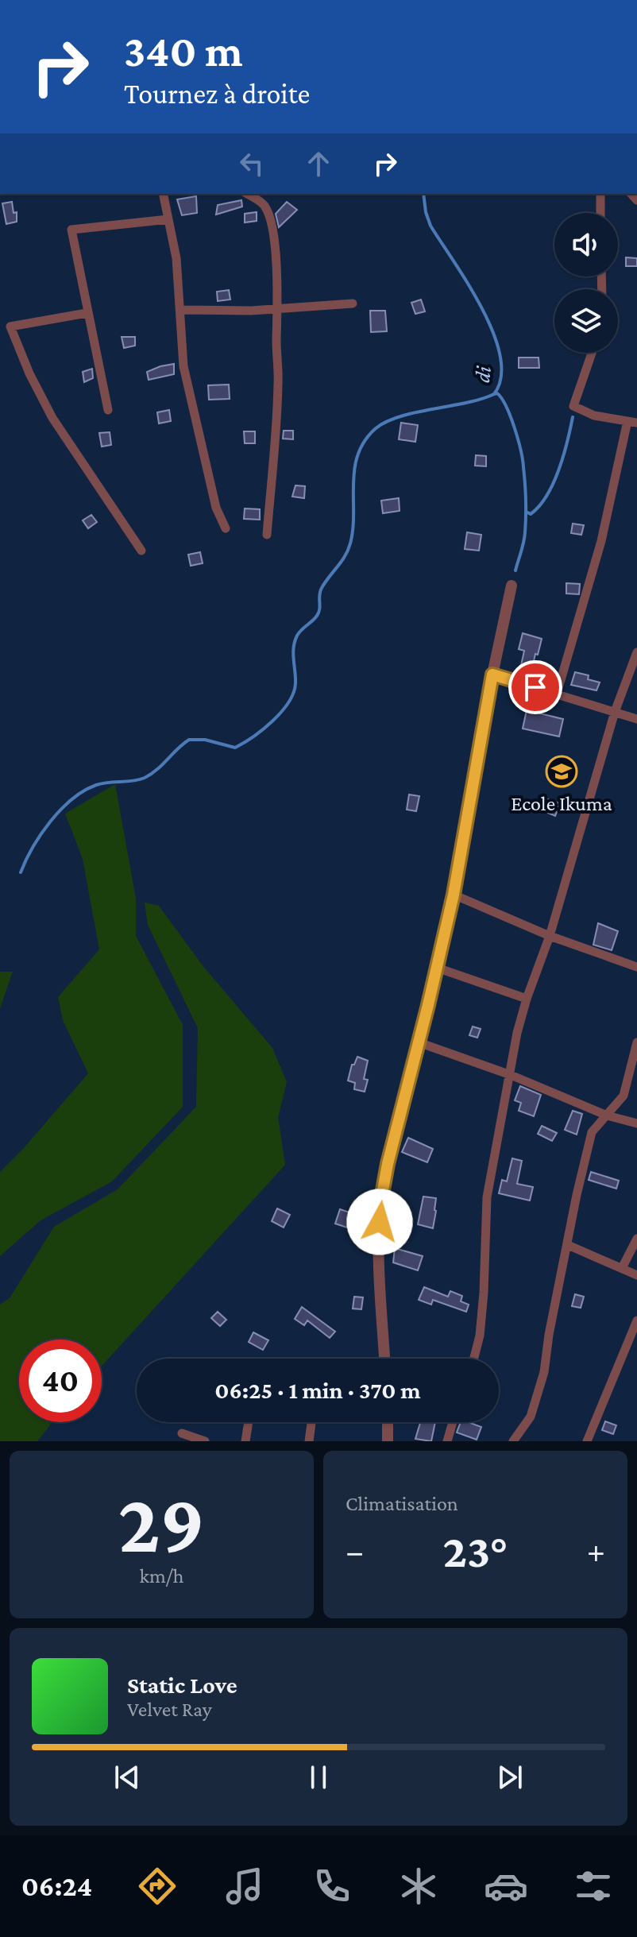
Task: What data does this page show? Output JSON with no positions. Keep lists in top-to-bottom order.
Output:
{
  "water": ["di"],
  "places": {
    "school or university": ["Ecole Ikuma"]
  },
  "page": {
    "turn": ["340 m", "Tournez à droite"],
    "limit": "40",
    "trip": "06:25 · 1 min · 370 m",
    "tile": [
      ["29", "km/h"],
      "Climatisation"
    ],
    "heat": ["−", "23°", "+"],
    "song": ["Static Love", "Velvet Ray"],
    "tabs": "06:24"
  }
}
